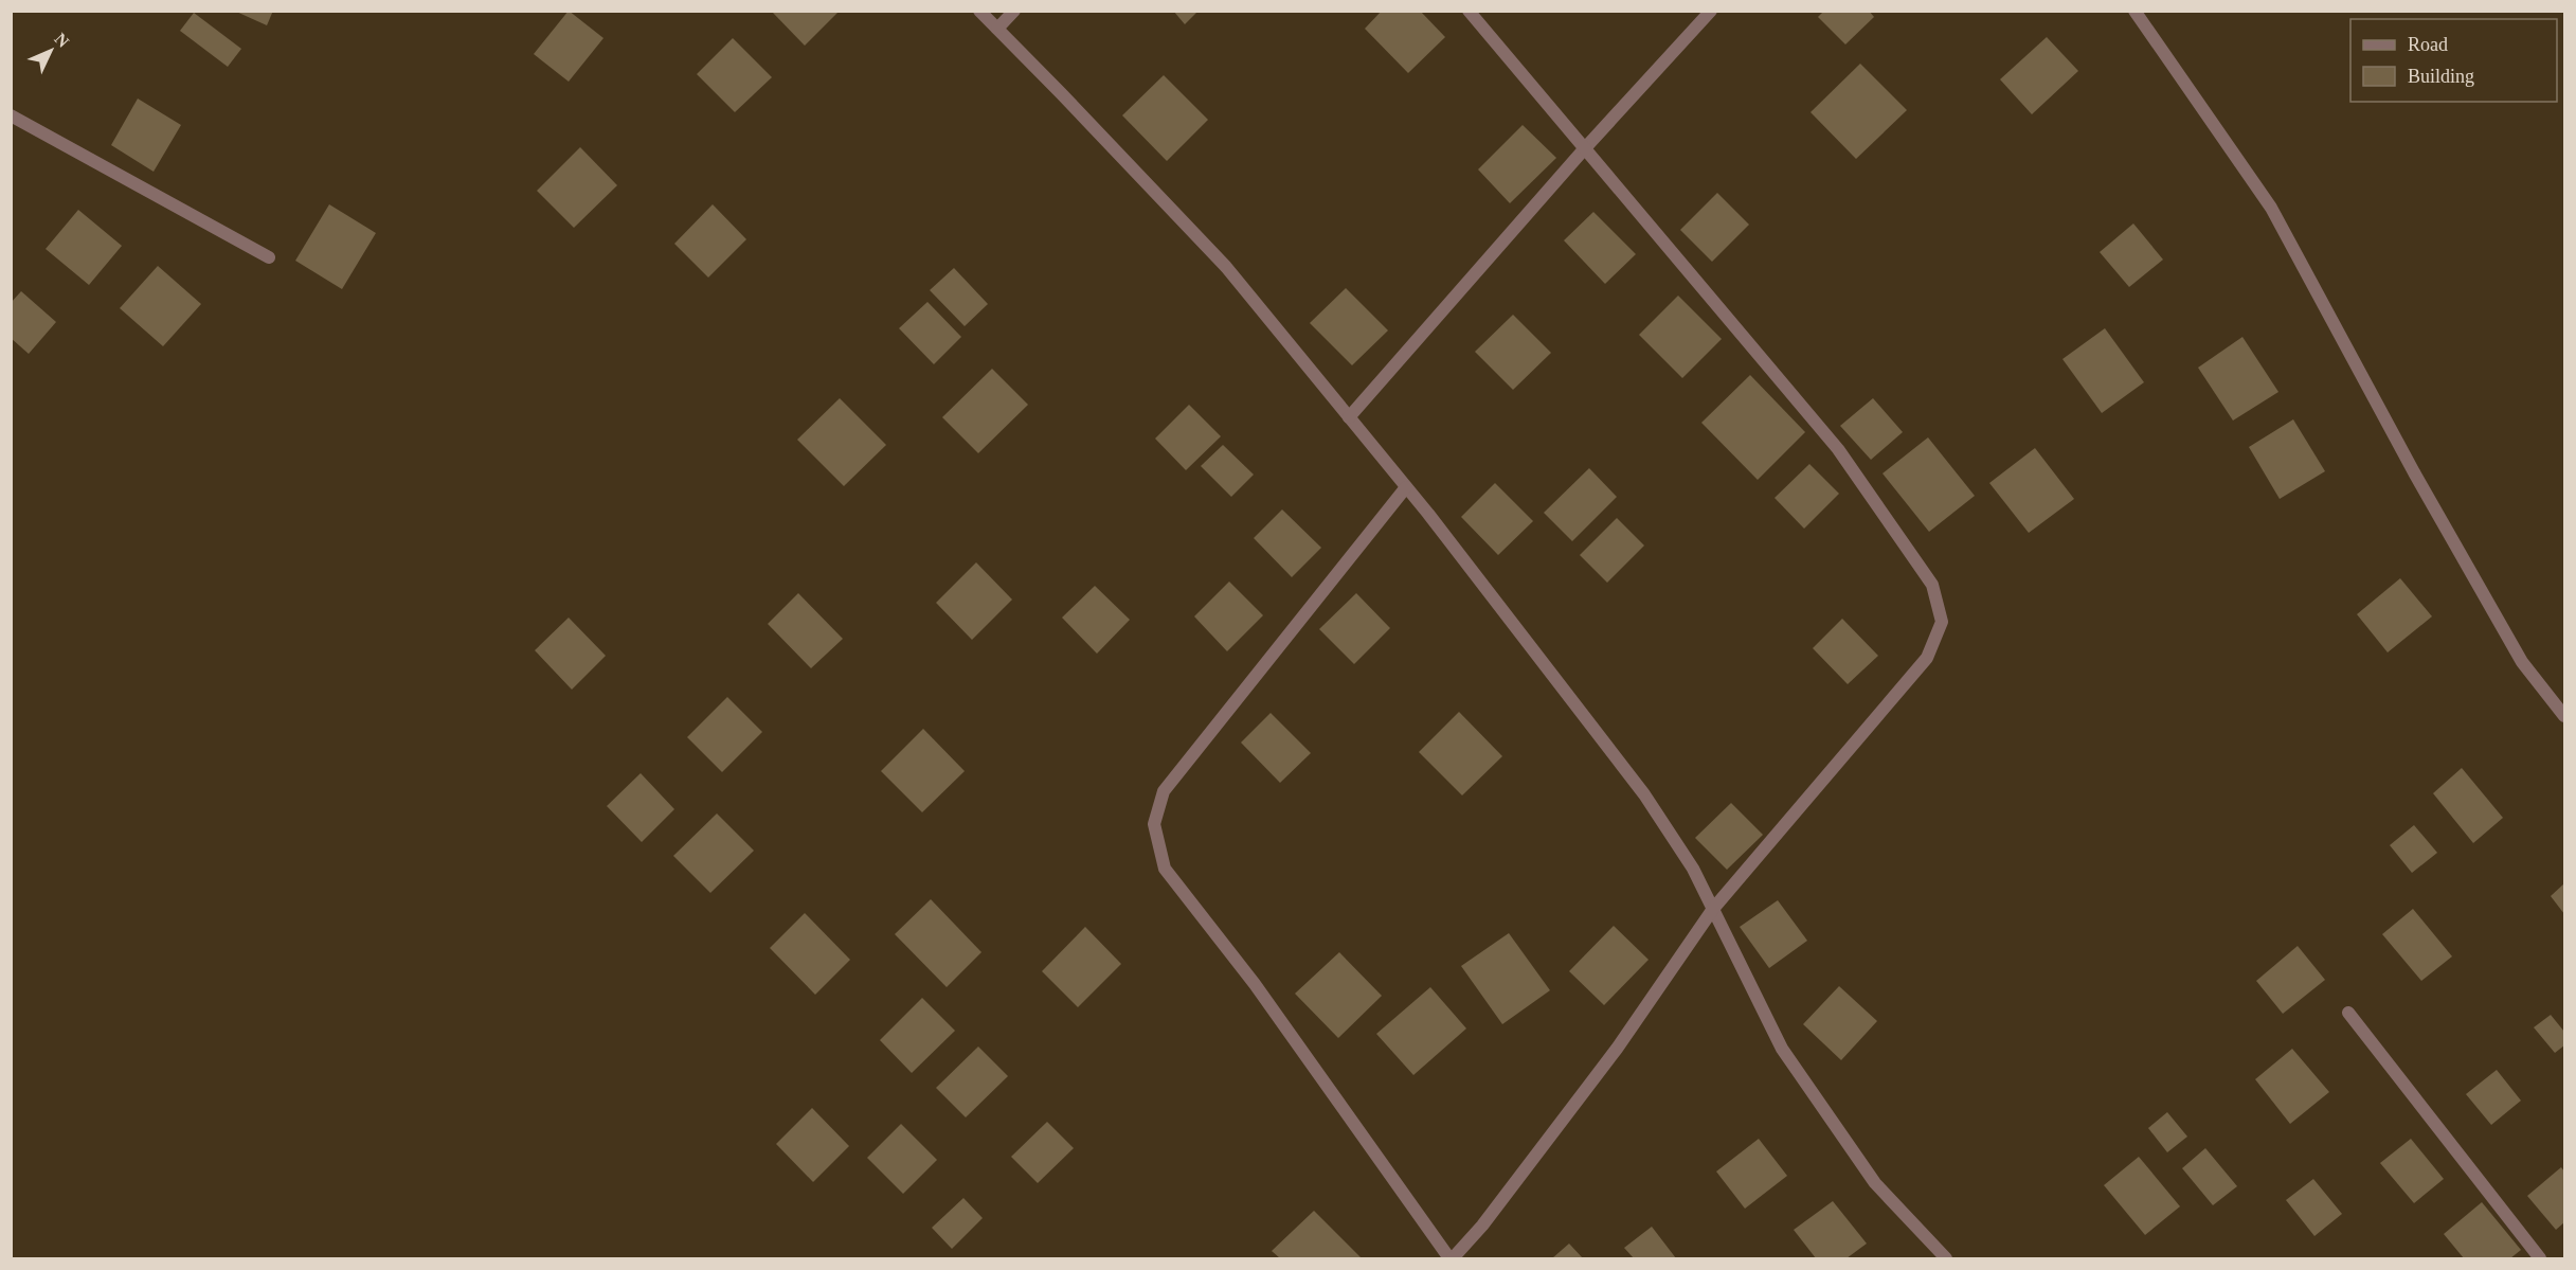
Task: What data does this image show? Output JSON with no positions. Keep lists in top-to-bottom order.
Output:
{
  "legend": ["Road", "Building"],
  "north": "top right"
}
